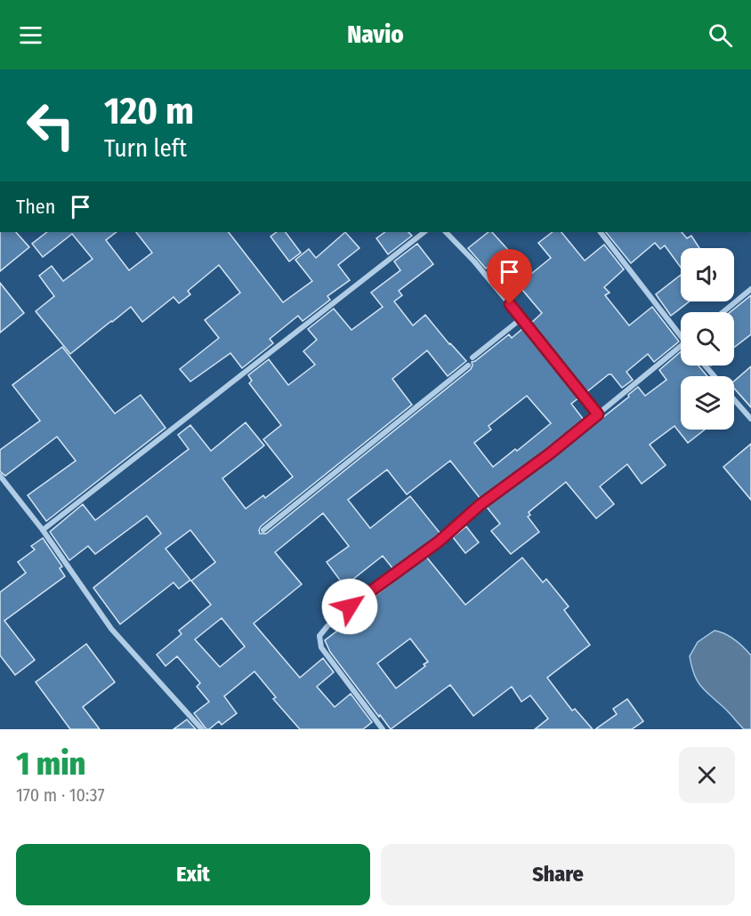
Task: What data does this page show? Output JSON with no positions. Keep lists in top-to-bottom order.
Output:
{
  "page": {
    "header": "Navio",
    "turn": ["120 m", "Turn left"],
    "then": "Then",
    "heading": ["1 min", "170 m · 10:37"],
    "buttons": ["Exit", "Share"]
  }
}
